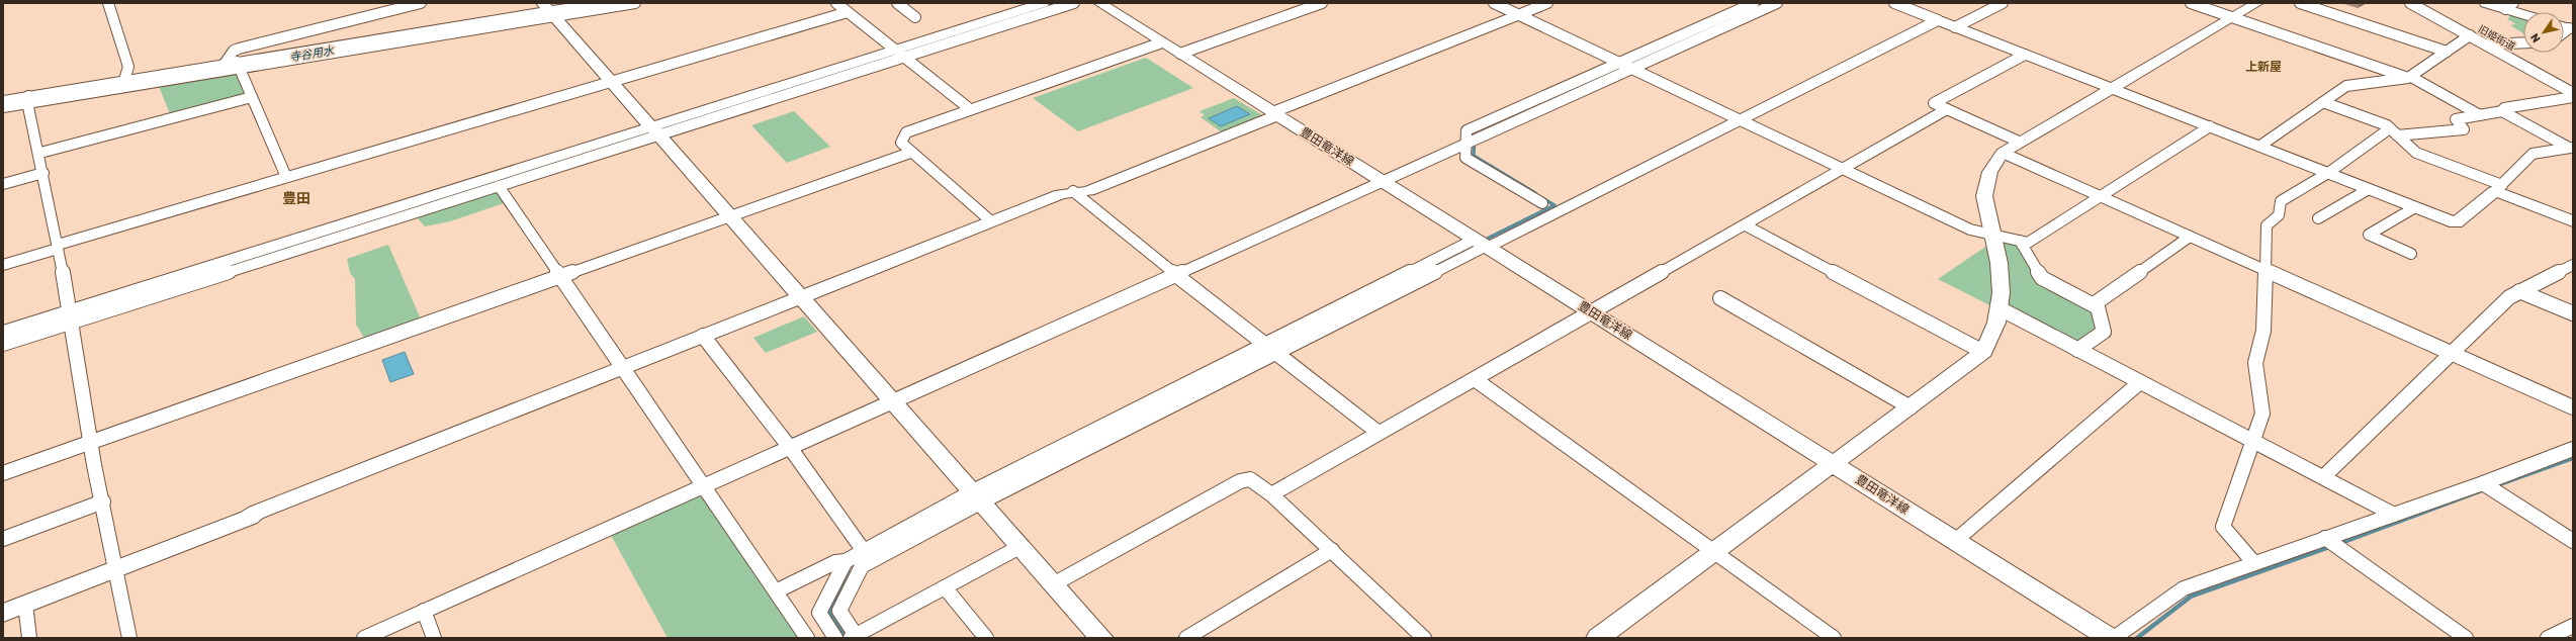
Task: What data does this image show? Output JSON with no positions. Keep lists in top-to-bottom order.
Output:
{
  "streets": {
    "street": ["旧姫街道", "豊田竜洋線"]
  },
  "districts": ["上新屋", "豊田"],
  "water": ["寺谷用水"],
  "north": "bottom left"
}
